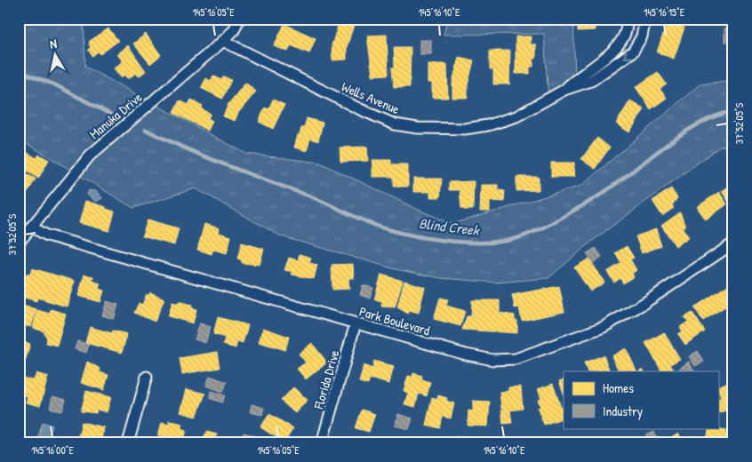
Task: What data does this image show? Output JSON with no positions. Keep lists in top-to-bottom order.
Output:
{
  "streets": {
    "street": [
      "Wells Avenue",
      "Manuka Drive",
      "Park Boulevard",
      "Florida Drive"
    ]
  },
  "crossings": [
    ["Wells Avenue", "Manuka Drive"],
    ["Manuka Drive", "Park Boulevard"],
    ["Park Boulevard", "Florida Drive"]
  ],
  "water": ["Blind Creek"],
  "legend": ["Homes", "Industry"],
  "north": "top",
  "coordinates": [
    "145°16'05\"E",
    "145°16'10\"E",
    "145°16'15\"E",
    "37°52'05\"S",
    "145°16'00\"E"
  ]
}
